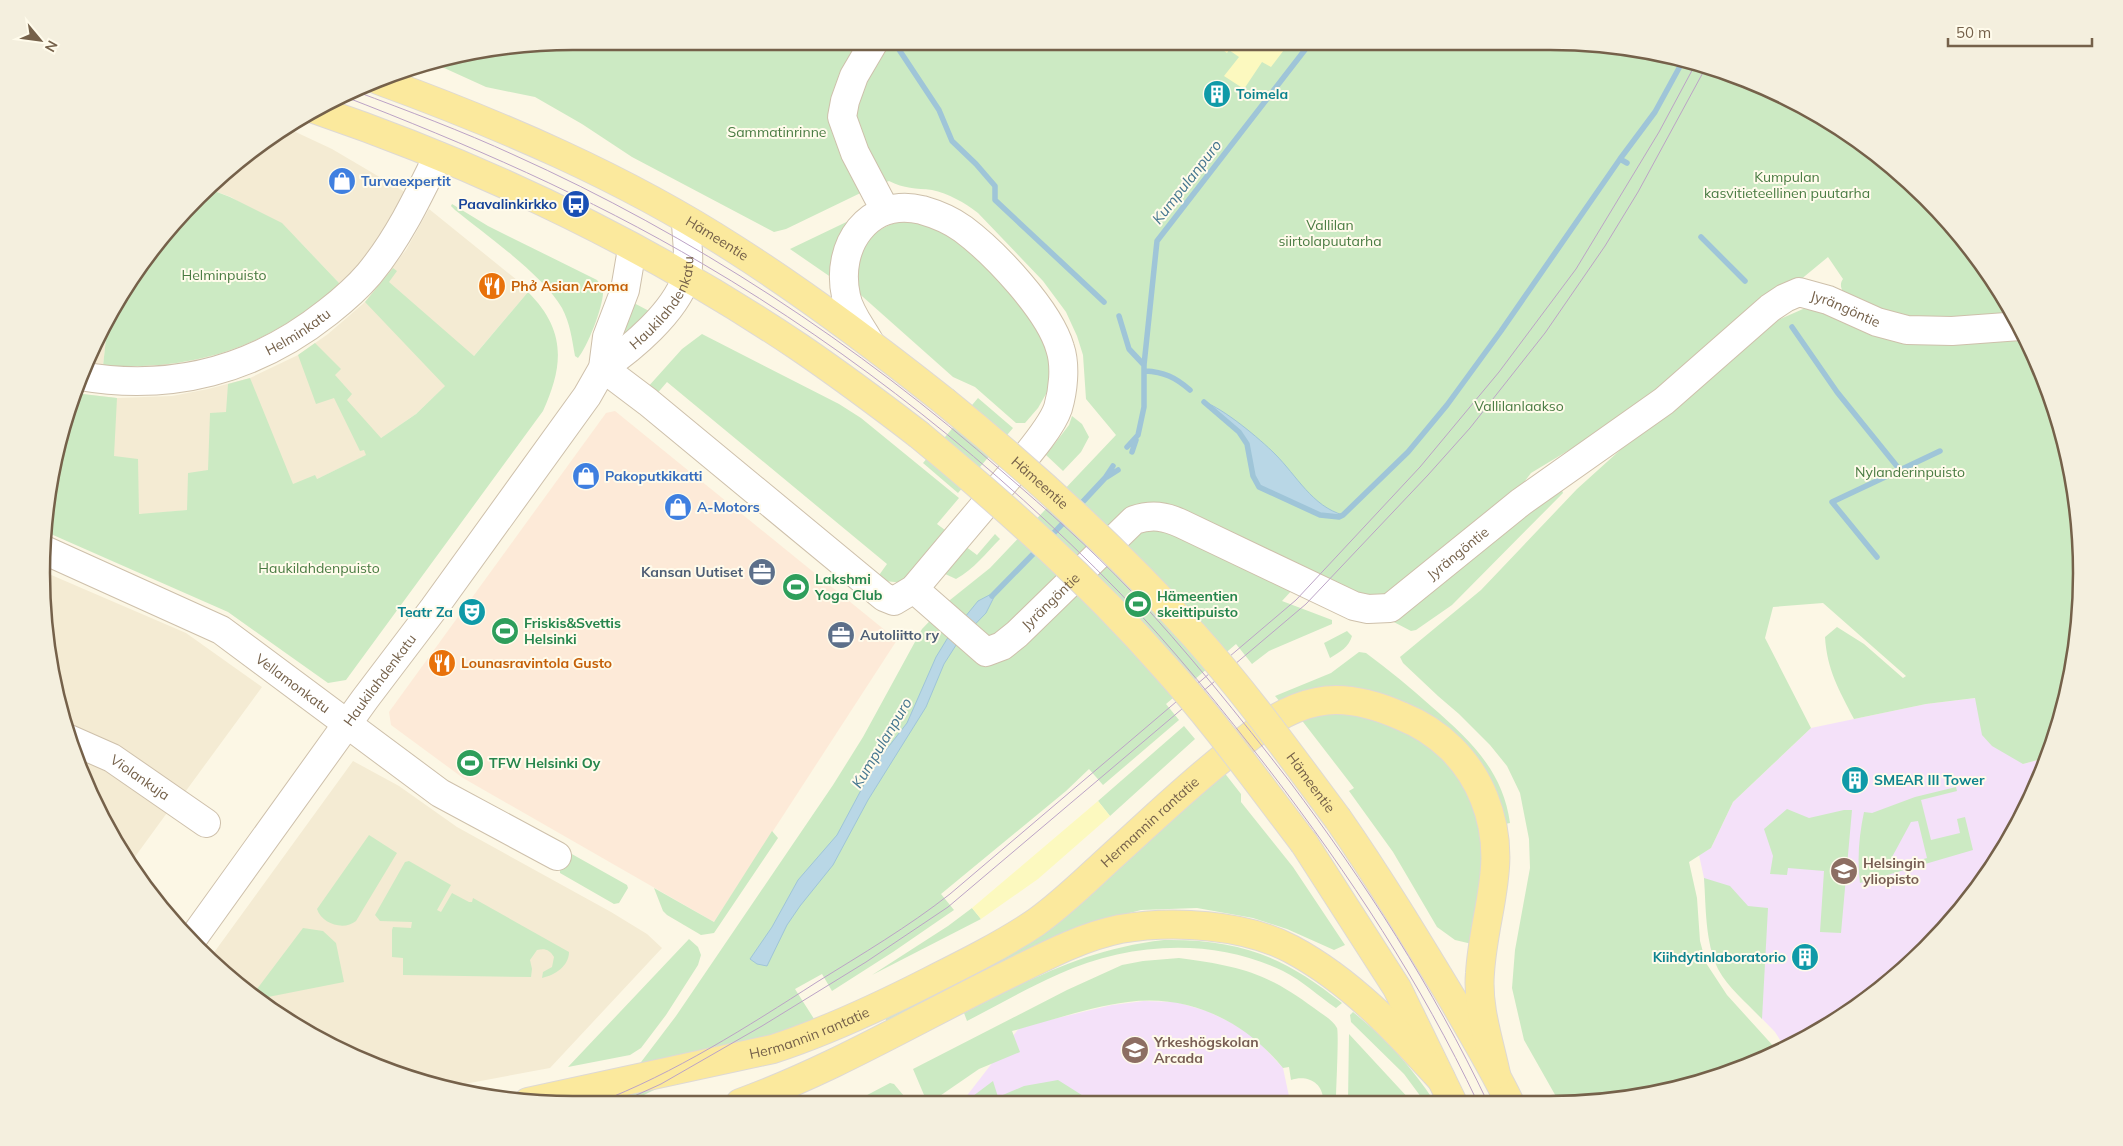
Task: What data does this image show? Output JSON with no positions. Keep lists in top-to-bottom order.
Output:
{
  "streets": {
    "main road": ["Hämeentie", "Hermannin rantatie"],
    "street": [
      "Haukilahdenkatu",
      "Jyrängöntie",
      "Helminkatu",
      "Vellamonkatu",
      "Violankuja"
    ]
  },
  "crossings": [
    ["Hämeentie", "Haukilahdenkatu"],
    ["Hämeentie", "Hermannin rantatie"],
    ["Haukilahdenkatu", "Vellamonkatu"]
  ],
  "water": ["Kumpulanpuro"],
  "parks": [
    "Sammatinrinne",
    "Kumpulan kasvitieteellinen puutarha",
    "Vallilan siirtolapuutarha",
    "Helminpuisto",
    "Vallilanlaakso",
    "Nylanderinpuisto",
    "Haukilahdenpuisto"
  ],
  "places": {
    "building": ["Toimela", "SMEAR III Tower", "Kiihdytinlaboratorio"],
    "shop": ["Turvaexpertit", "Pakoputkikatti", "A-Motors"],
    "bus stop": ["Paavalinkirkko"],
    "restaurant": ["Phở Asian Aroma", "Lounasravintola Gusto"],
    "office": ["Kansan Uutiset", "Autoliitto ry"],
    "sports": [
      "Lakshmi Yoga Club",
      "Hämeentien skeittipuisto",
      "Friskis&Svettis Helsinki",
      "TFW Helsinki Oy"
    ],
    "theatre": ["Teatr Za"],
    "school or university": ["Helsingin yliopisto", "Yrkeshögskolan Arcada"]
  },
  "scale_bar": "50 m",
  "north": "bottom right"
}
